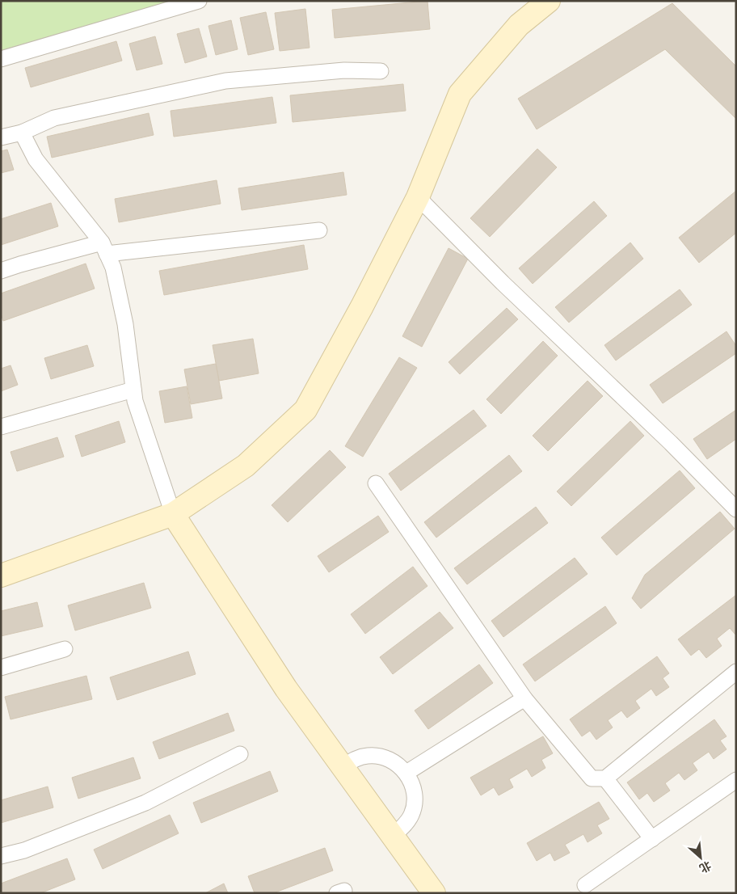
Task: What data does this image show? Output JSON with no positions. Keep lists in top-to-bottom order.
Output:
{
  "north": "bottom right"
}
